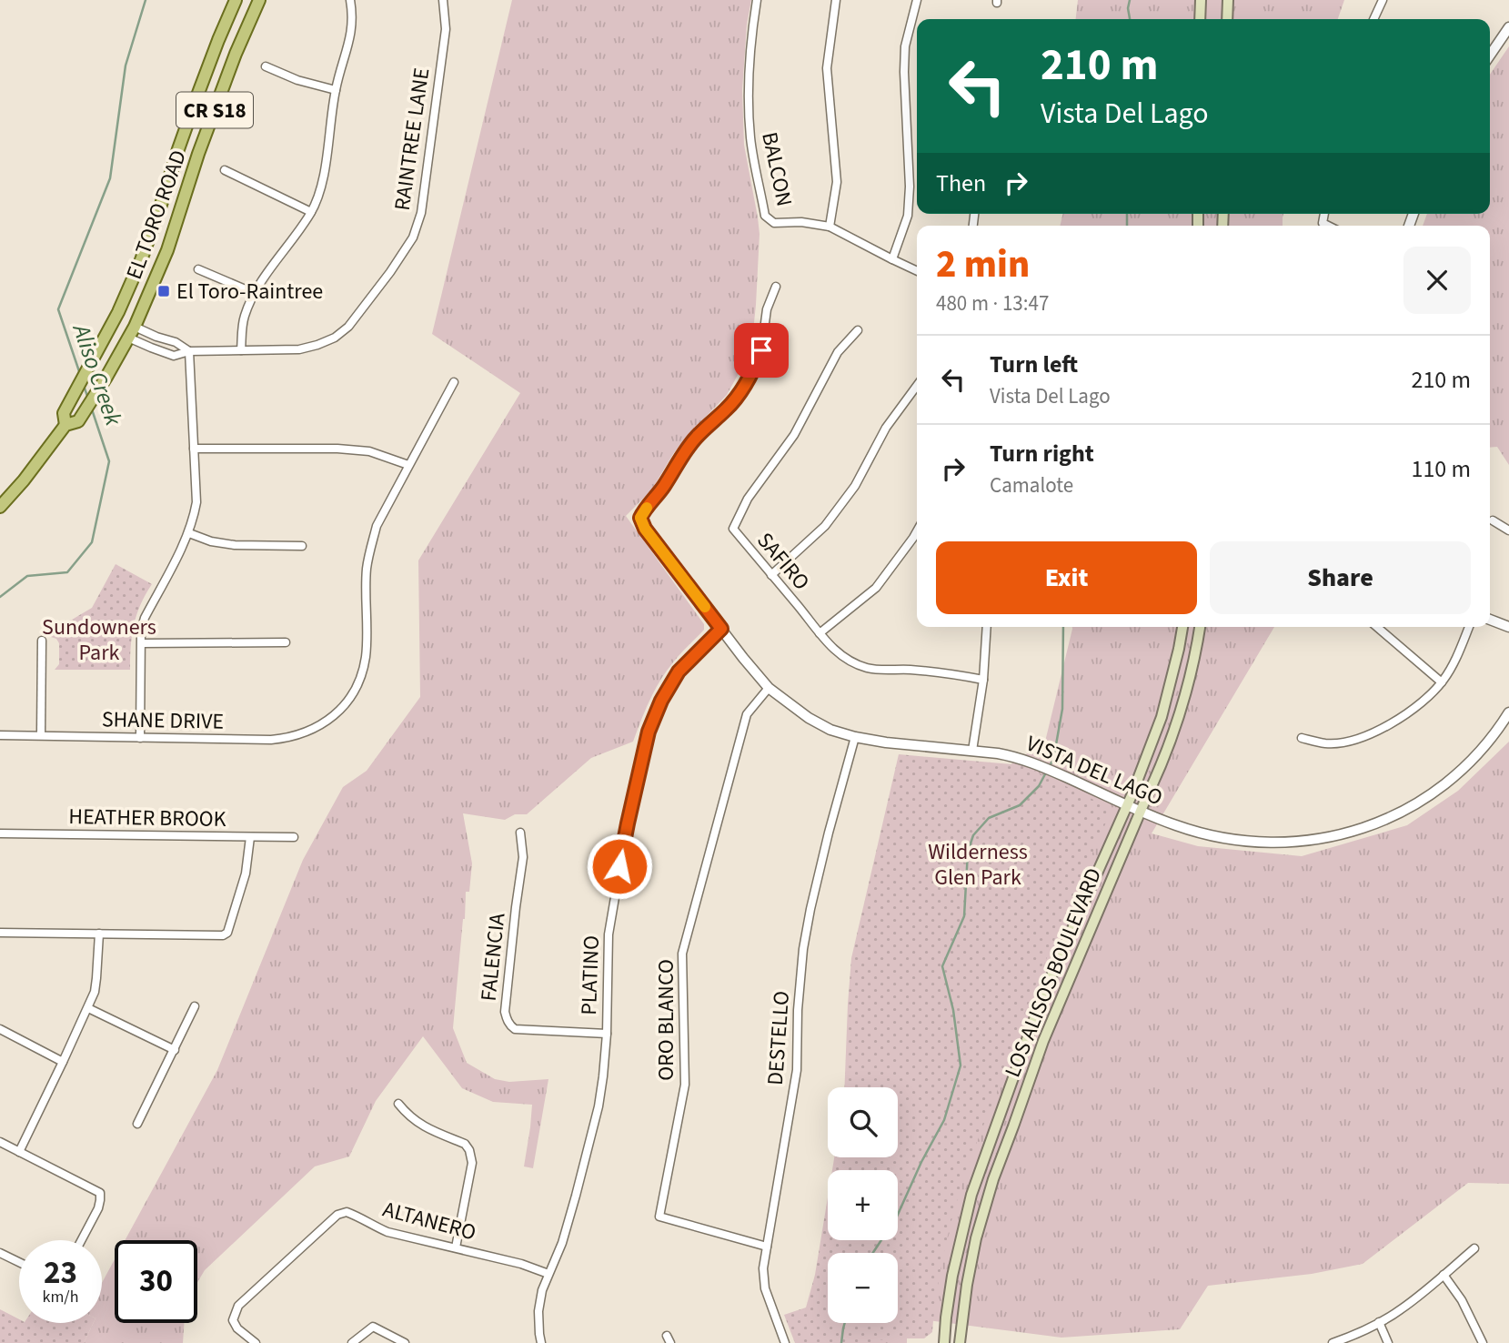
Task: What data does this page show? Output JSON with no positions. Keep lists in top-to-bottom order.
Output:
{
  "streets": {
    "main road": ["CR S18", "EL TORO ROAD", "LOS ALISOS BOULEVARD"],
    "street": [
      "RAINTREE LANE",
      "BALCON",
      "SAFIRO",
      "SHANE DRIVE",
      "VISTA DEL LAGO",
      "HEATHER BROOK",
      "FALENCIA",
      "PLATINO",
      "ORO BLANCO",
      "DESTELLO",
      "ALTANERO"
    ]
  },
  "crossings": [
    ["RAINTREE LANE", "EL TORO ROAD"],
    ["VISTA DEL LAGO", "LOS ALISOS BOULEVARD"],
    ["VISTA DEL LAGO", "PLATINO"],
    ["VISTA DEL LAGO", "ORO BLANCO"],
    ["VISTA DEL LAGO", "DESTELLO"],
    ["FALENCIA", "PLATINO"],
    ["PLATINO", "ALTANERO"],
    ["ORO BLANCO", "DESTELLO"]
  ],
  "water": ["Aliso Creek"],
  "parks": ["Sundowners Park", "Wilderness Glen Park"],
  "places": {
    "transit": ["El Toro-Raintree"]
  },
  "page": {
    "turn": ["210 m", "Vista Del Lago"],
    "then": "Then",
    "heading": ["2 min", "480 m · 13:47"],
    "list": [
      {
        "name": "Turn left",
        "note": "Vista Del Lago",
        "value": "210 m"
      },
      {
        "name": "Turn right",
        "note": "Camalote",
        "value": "110 m"
      }
    ],
    "buttons": ["Exit", "Share"],
    "map_buttons": ["+", "−"],
    "speed": "23 km/h",
    "limit": "30"
  }
}
